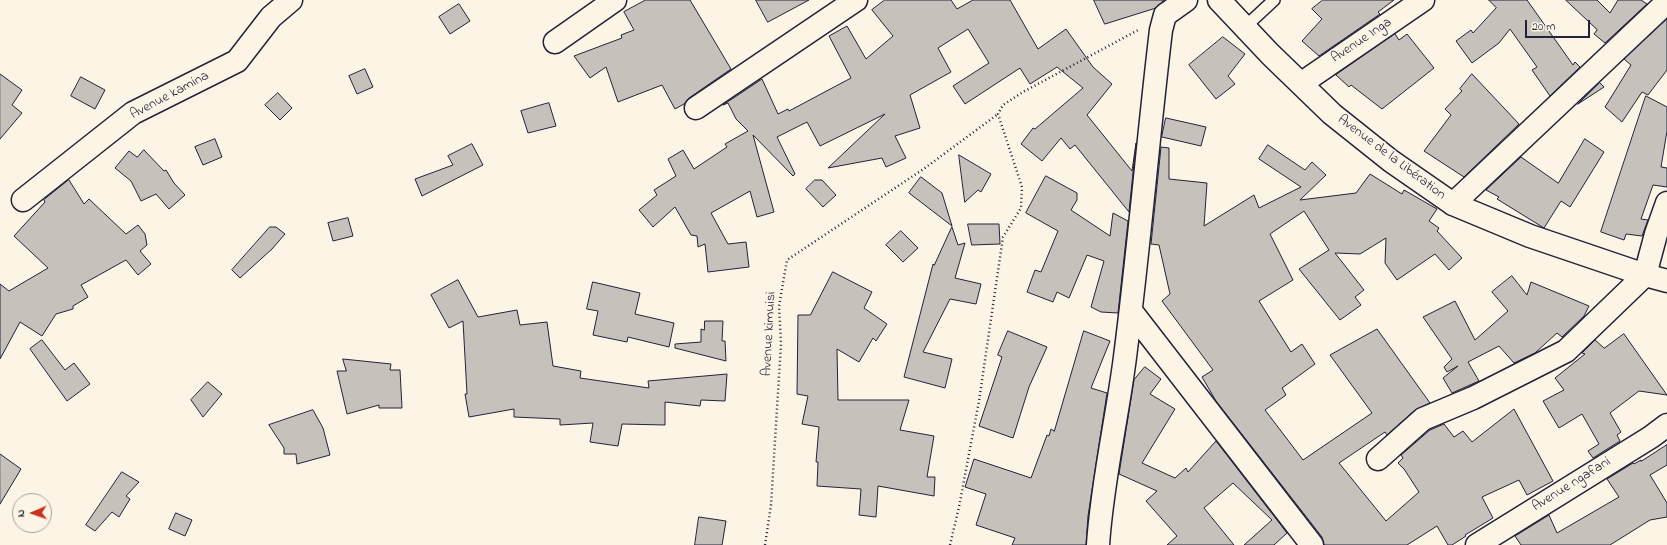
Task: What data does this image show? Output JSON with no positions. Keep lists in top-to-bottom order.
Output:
{
  "streets": {
    "main road": [
      "Avenue Inga",
      "Avenue kamina",
      "Avenue de la Libération",
      "Avenue ngafani"
    ],
    "path": ["Avenue kimuisi"]
  },
  "crossings": [
    ["Avenue Inga", "Avenue de la Libération"]
  ],
  "scale_bar": "20 m",
  "north": "left"
}
